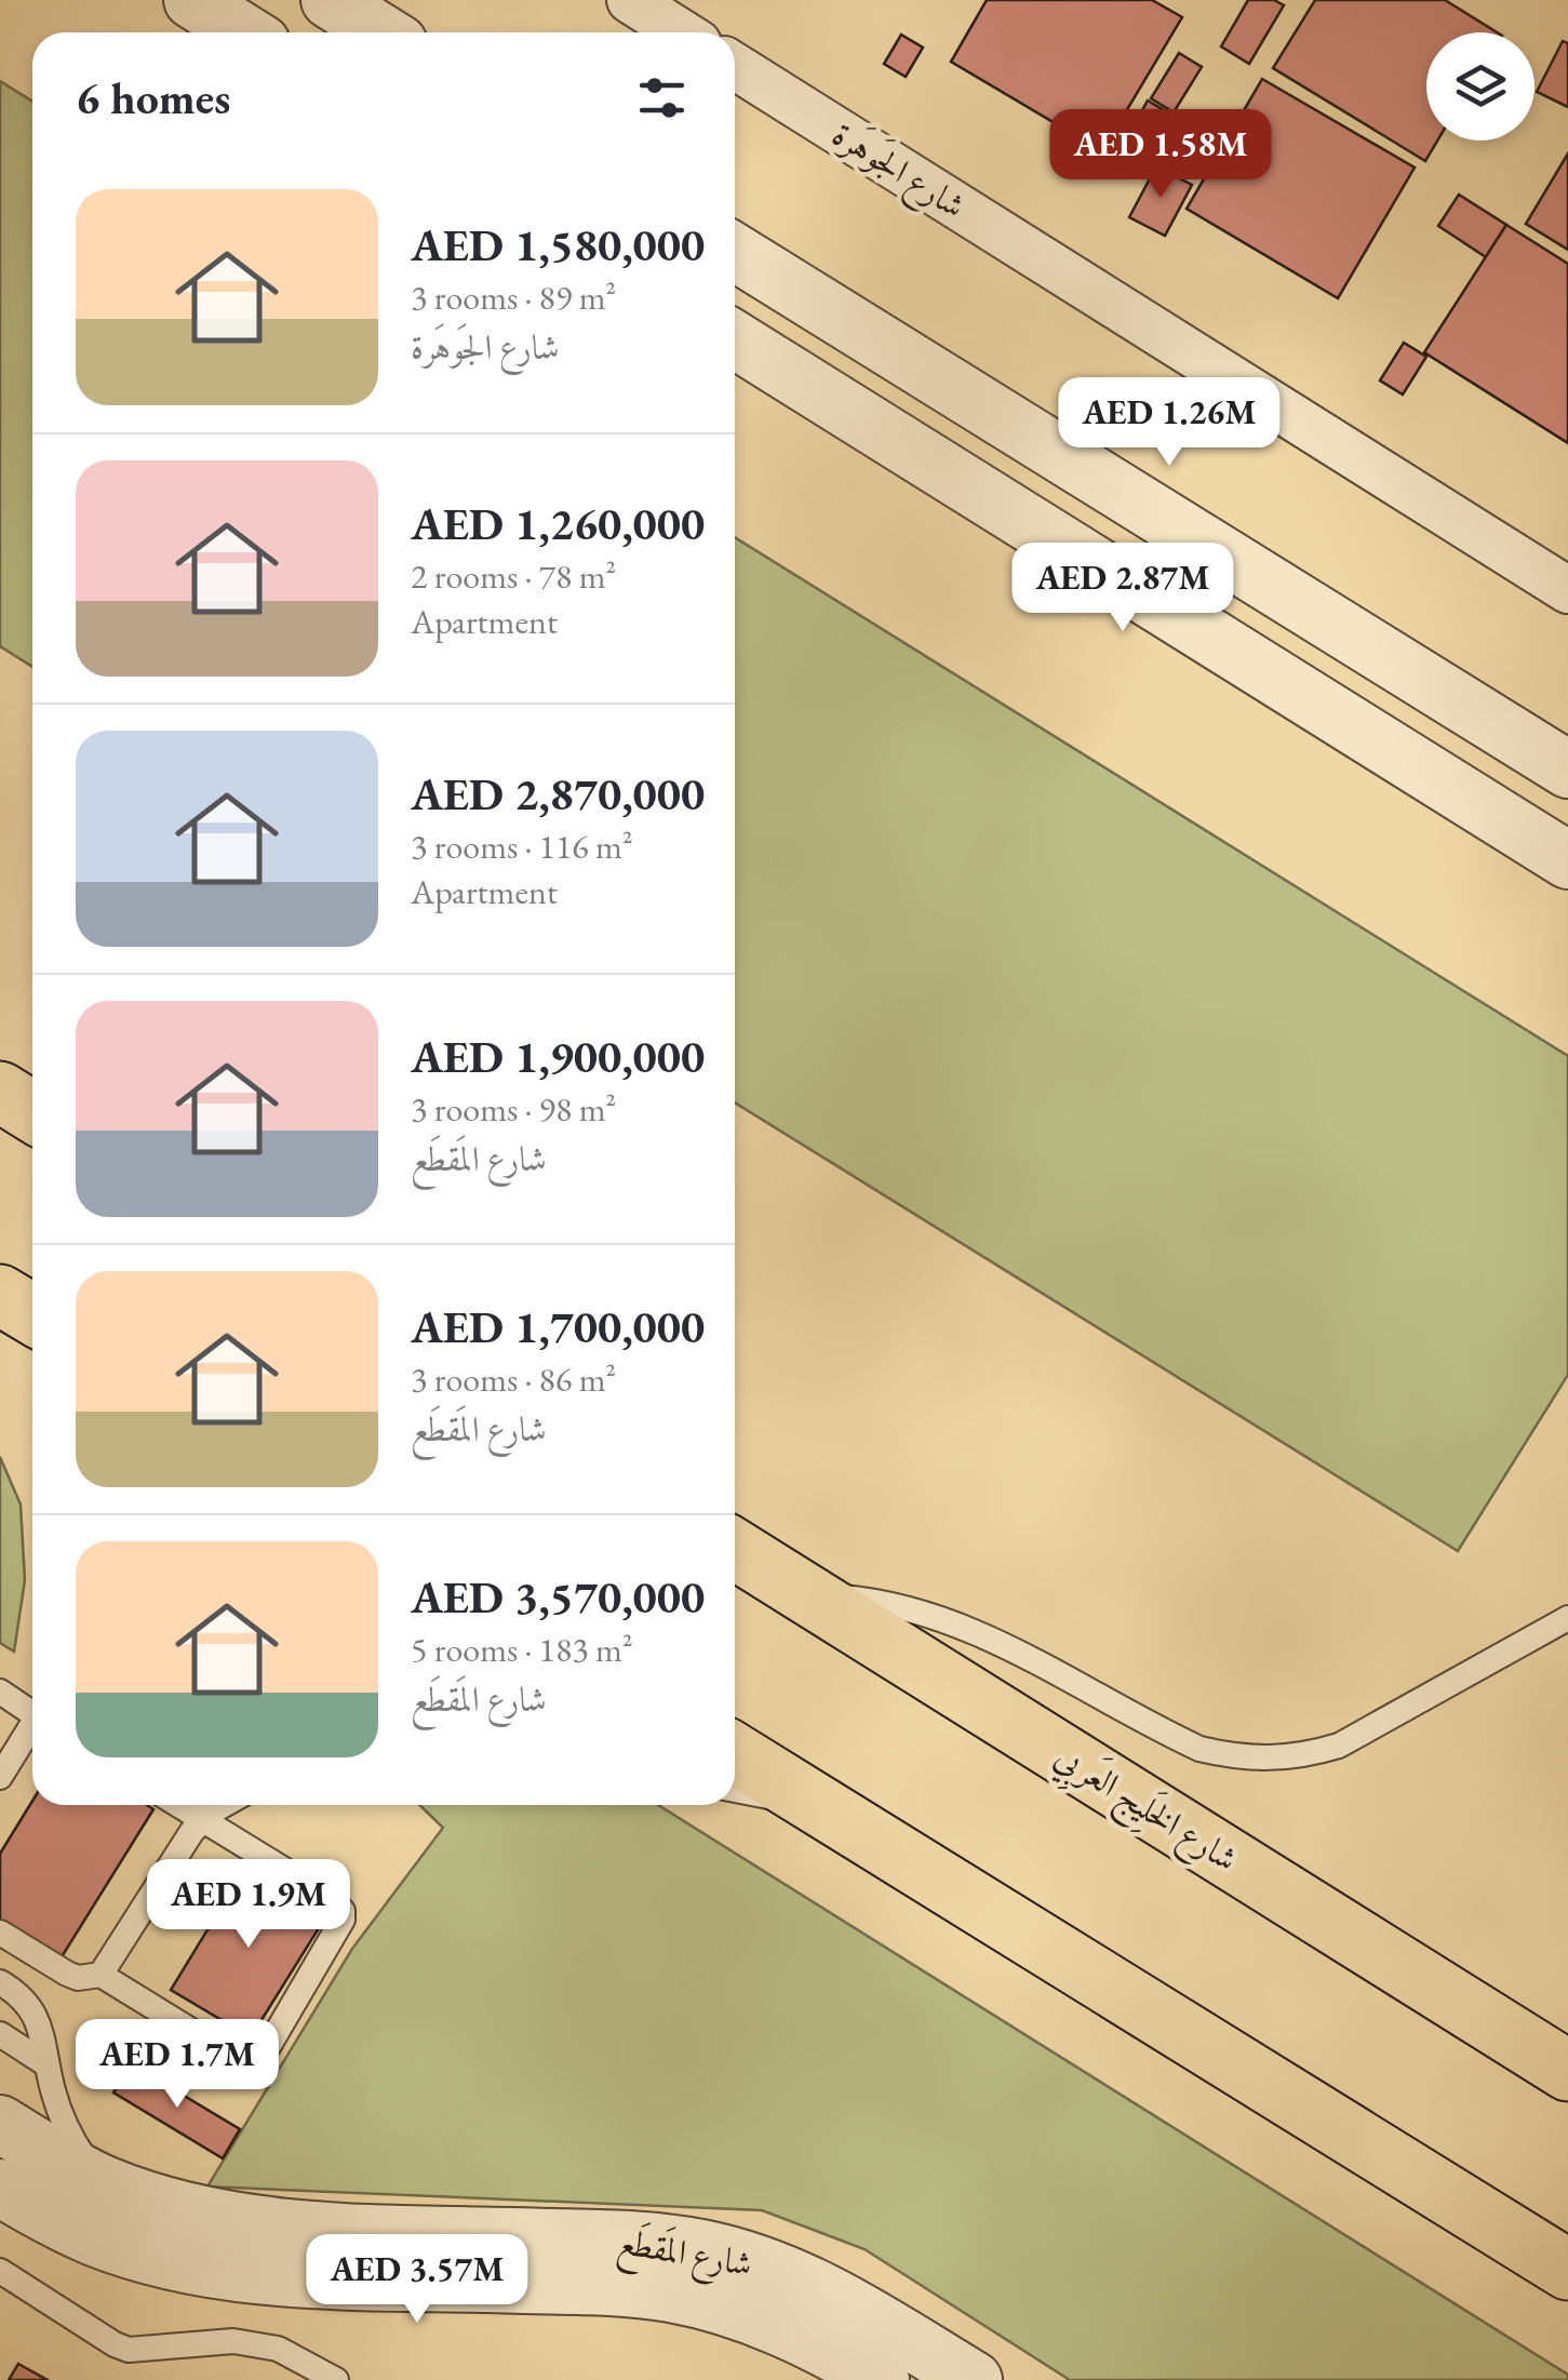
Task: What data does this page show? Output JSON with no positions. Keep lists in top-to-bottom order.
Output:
{
  "streets": {
    "highway": ["شارع الخَلِيج العَربِي"],
    "street": ["شارع الجَوهَرة", "شارع المَقطَع"]
  },
  "page": {
    "heading": "6 homes",
    "price": [
      "AED 1.58M",
      "AED 1.26M",
      "AED 2.87M",
      "AED 1.9M",
      "AED 1.7M",
      "AED 3.57M"
    ],
    "list": [
      {
        "name": "AED 1,580,000",
        "note": "3 rooms · 89 m² · شارع الجَوهَرة"
      },
      {
        "name": "AED 1,260,000",
        "note": "2 rooms · 78 m² · Apartment"
      },
      {
        "name": "AED 2,870,000",
        "note": "3 rooms · 116 m² · Apartment"
      },
      {
        "name": "AED 1,900,000",
        "note": "3 rooms · 98 m² · شارع المَقطَع"
      },
      {
        "name": "AED 1,700,000",
        "note": "3 rooms · 86 m² · شارع المَقطَع"
      },
      {
        "name": "AED 3,570,000",
        "note": "5 rooms · 183 m² · شارع المَقطَع"
      }
    ]
  }
}
